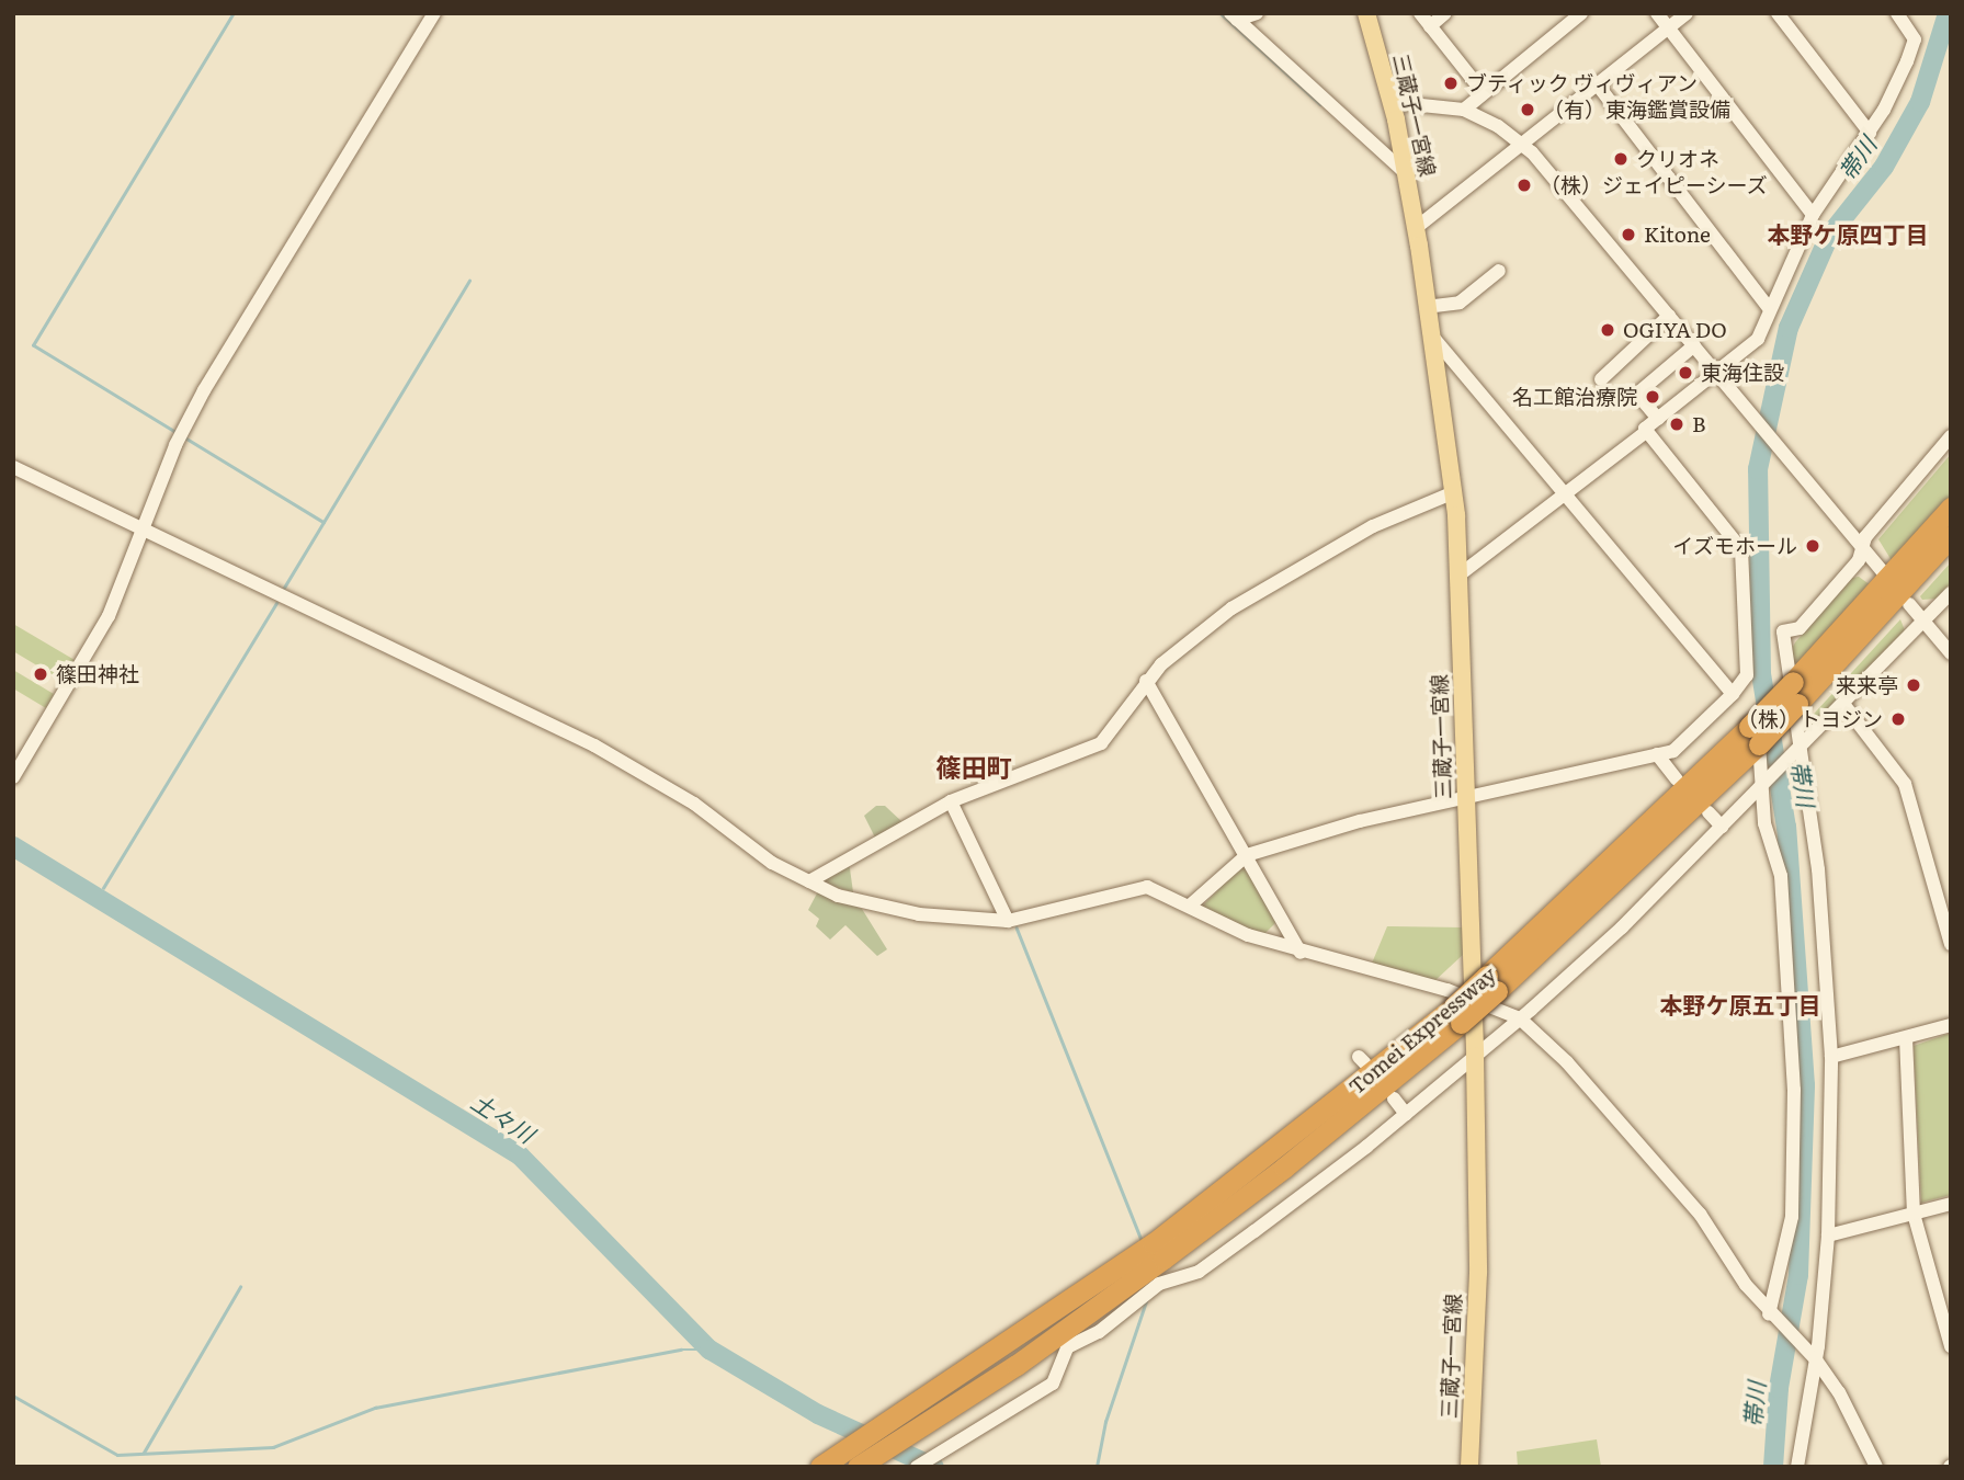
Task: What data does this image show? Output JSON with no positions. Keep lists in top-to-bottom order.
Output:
{
  "streets": {
    "highway": ["Tomei Expressway"],
    "main road": ["三蔵子一宮線"]
  },
  "crossings": [
    ["三蔵子一宮線", "Tomei Expressway"]
  ],
  "districts": ["本野ケ原四丁目", "篠田町", "本野ケ原五丁目"],
  "water": ["帯川", "土々川"],
  "places": [
    "ブティック ヴィヴィアン",
    "（有）東海鑑賞設備",
    "クリオネ",
    "（株）ジェイピーシーズ",
    "Kitone",
    "OGIYA DO",
    "東海住設",
    "名工館治療院",
    "B",
    "イズモホール",
    "篠田神社",
    "来来亭",
    "（株）トヨジン"
  ]
}
